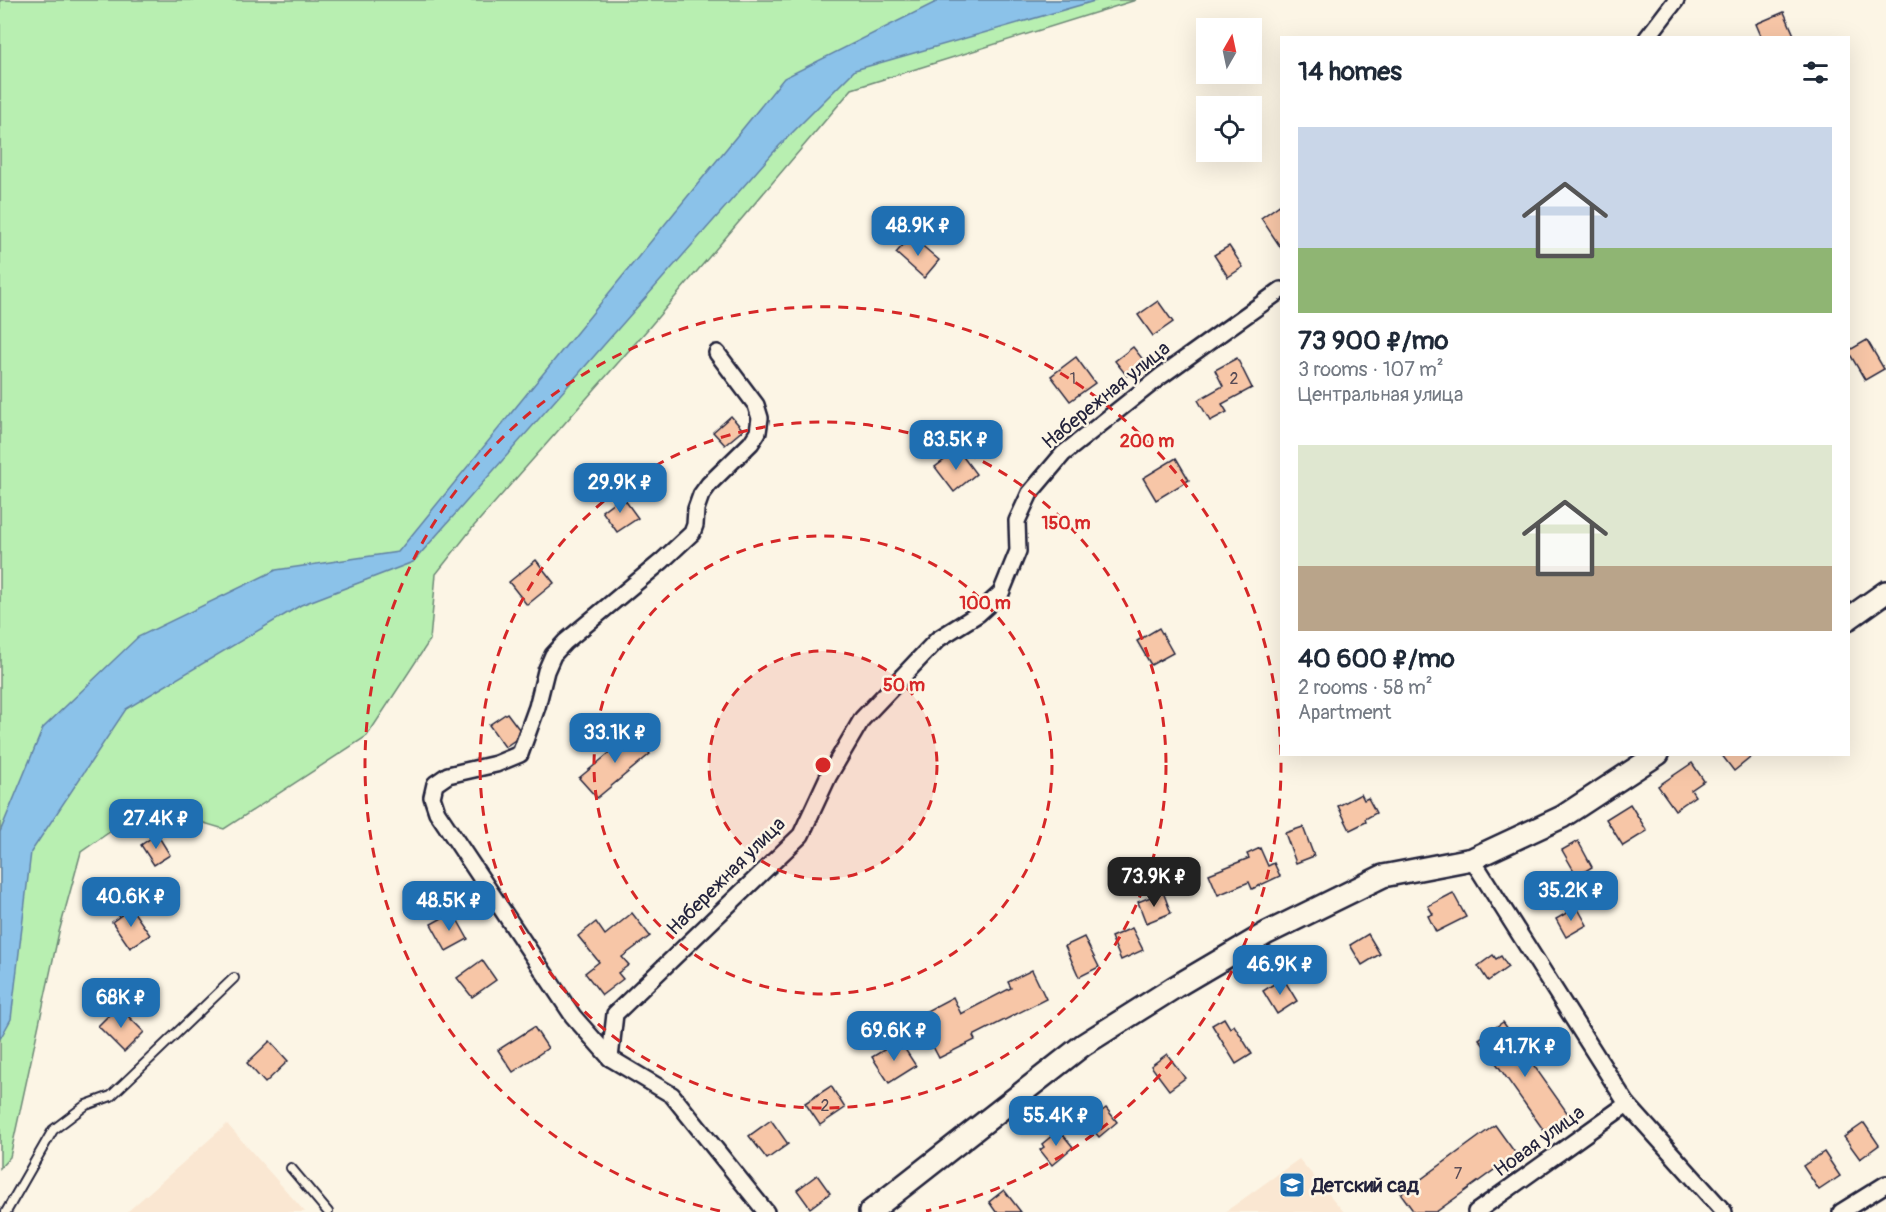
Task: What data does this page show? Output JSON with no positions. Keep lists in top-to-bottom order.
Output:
{
  "streets": {
    "street": ["Набережная улица", "Новая улица"]
  },
  "places": {
    "school or university": ["Детский сад"]
  },
  "house_numbers": [
    "1",
    "2",
    "2",
    "7"
  ],
  "north": "top",
  "page": {
    "heading": "14 homes",
    "list": [
      {
        "name": "73 900 ₽/mo",
        "note": "3 rooms · 107 m² · Центральная улица"
      },
      {
        "name": "40 600 ₽/mo",
        "note": "2 rooms · 58 m² · Apartment"
      }
    ],
    "price": [
      "48.9K ₽",
      "83.5K ₽",
      "29.9K ₽",
      "33.1K ₽",
      "27.4K ₽",
      "73.9K ₽",
      "35.2K ₽",
      "40.6K ₽",
      "48.5K ₽",
      "46.9K ₽",
      "68K ₽",
      "69.6K ₽",
      "41.7K ₽",
      "55.4K ₽"
    ]
  },
  "rings": [
    "200 m",
    "150 m",
    "100 m",
    "50 m"
  ]
}
